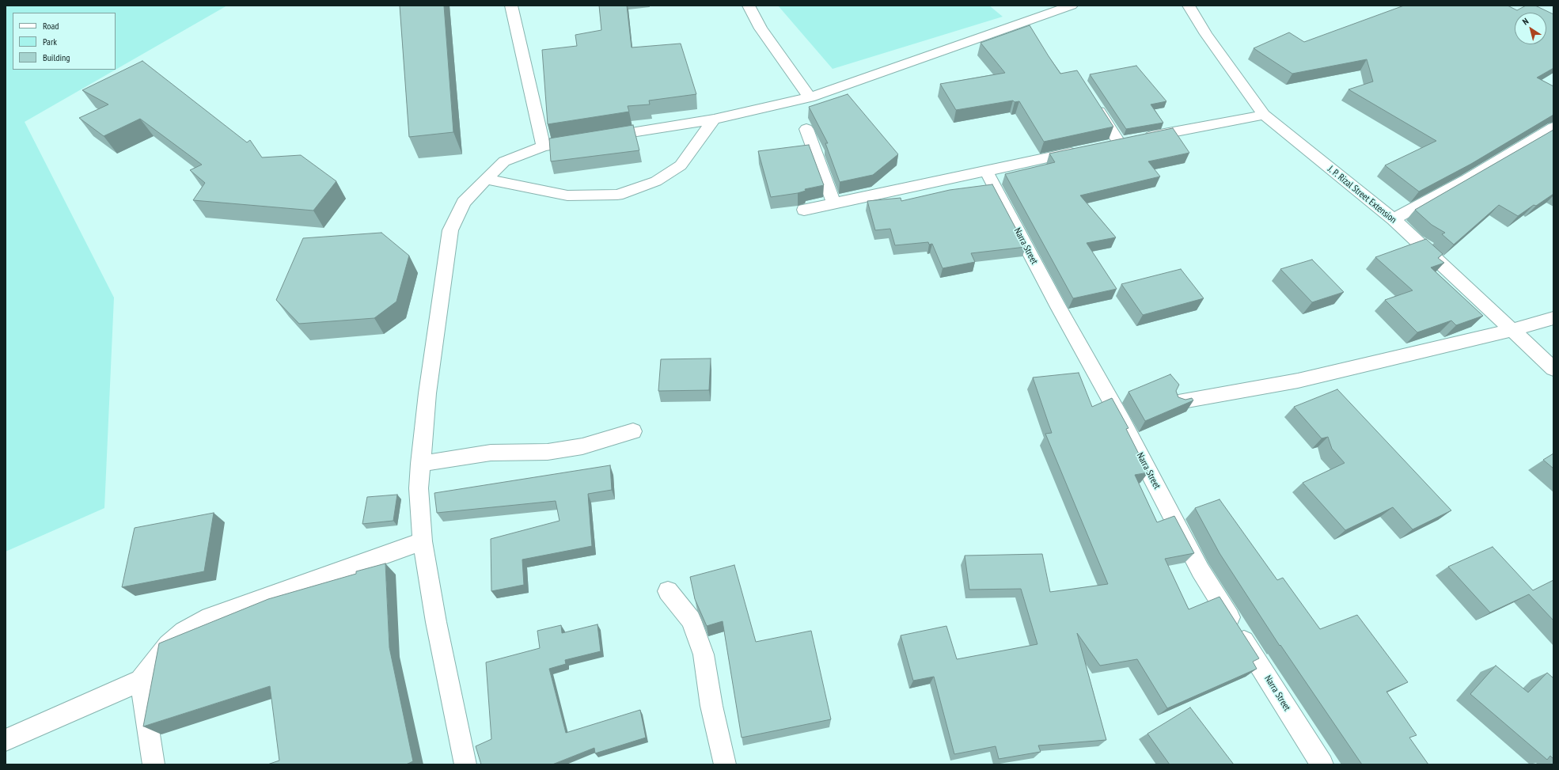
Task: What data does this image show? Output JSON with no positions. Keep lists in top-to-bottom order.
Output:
{
  "streets": {
    "street": ["J. P. Rizal Street Extension", "Narra Street"]
  },
  "legend": ["Road", "Park", "Building"],
  "north": "top left"
}
